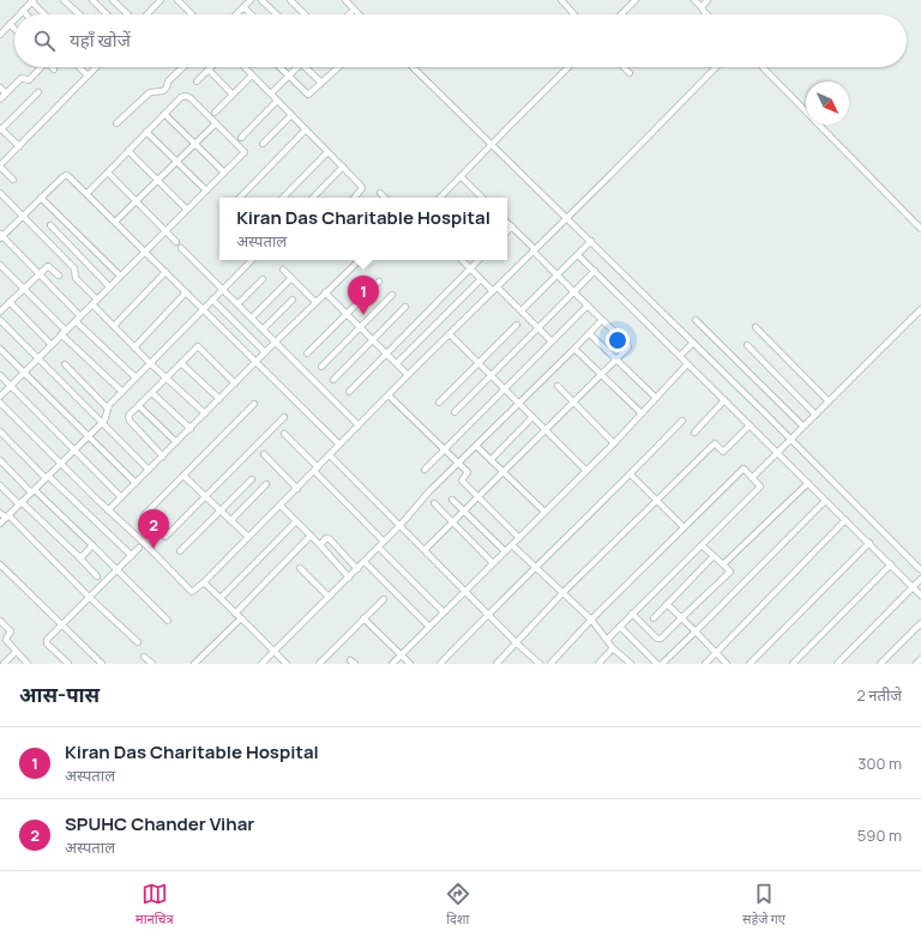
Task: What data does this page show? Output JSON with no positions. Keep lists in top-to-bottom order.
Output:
{
  "north": "bottom right",
  "page": {
    "search": "यहाँ खोजें",
    "popup": ["Kiran Das Charitable Hospital", "अस्पताल"],
    "pins": ["1", "2"],
    "heading": ["आस-पास", "2 नतीजे"],
    "list": [
      {
        "mark": "1",
        "name": "Kiran Das Charitable Hospital",
        "note": "अस्पताल",
        "value": "300 m"
      },
      {
        "mark": "2",
        "name": "SPUHC Chander Vihar",
        "note": "अस्पताल",
        "value": "590 m"
      }
    ],
    "nav": ["मानचित्र", "दिशा", "सहेजे गए"]
  }
}
